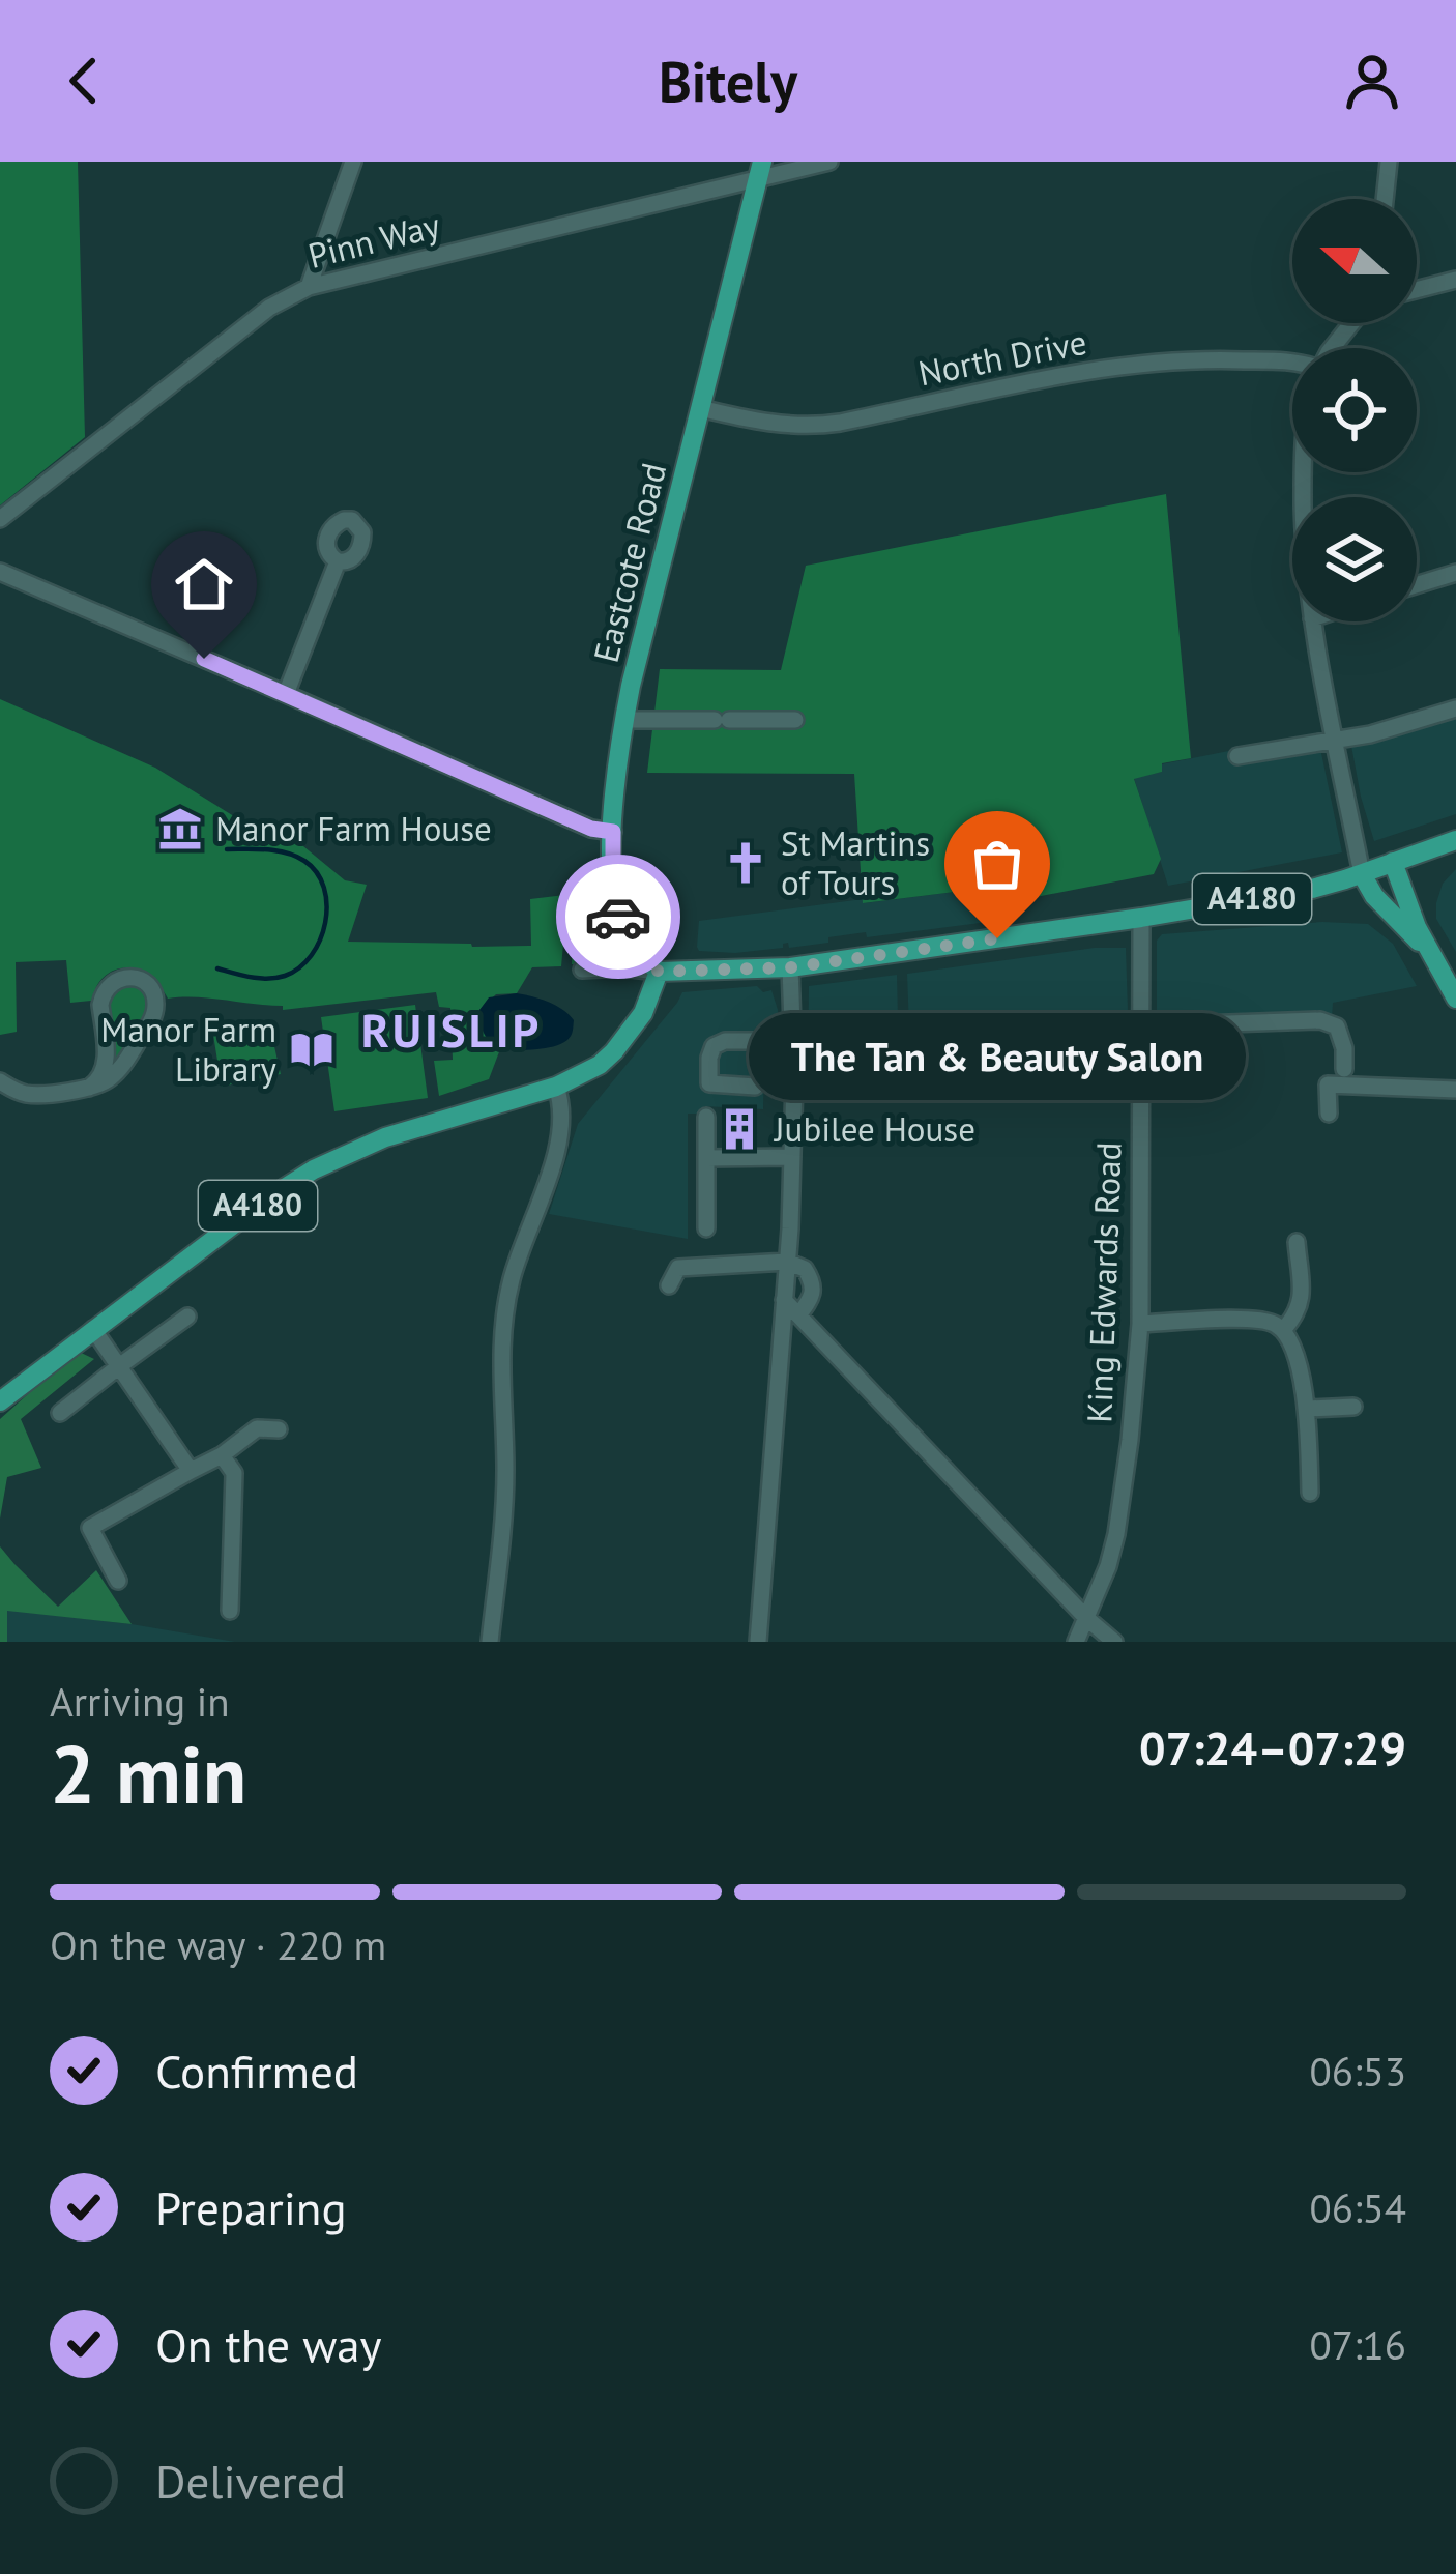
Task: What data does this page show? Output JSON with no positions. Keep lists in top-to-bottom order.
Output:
{
  "streets": {
    "main road": ["Eastcote Road", "A4180"],
    "street": ["Pinn Way", "North Drive", "King Edwards Road"]
  },
  "crossings": [
    ["Pinn Way", "Eastcote Road"],
    ["North Drive", "Eastcote Road"],
    ["Eastcote Road", "A4180"],
    ["A4180", "King Edwards Road"]
  ],
  "districts": ["RUISLIP"],
  "places": {
    "museum": ["Manor Farm House"],
    "church": ["St Martins of Tours"],
    "other": ["The Tan & Beauty Salon"],
    "library": ["Manor Farm Library"],
    "building": ["Jubilee House"]
  },
  "north": "left",
  "page": {
    "header": "Bitely",
    "bubble": "The Tan & Beauty Salon",
    "heading": ["2 min", "Arriving in", "07:24–07:29"],
    "bar": "On the way · 220 m",
    "list": [
      ["Confirmed", "06:53"],
      ["Preparing", "06:54"],
      ["On the way", "07:16"],
      "Delivered"
    ]
  }
}
